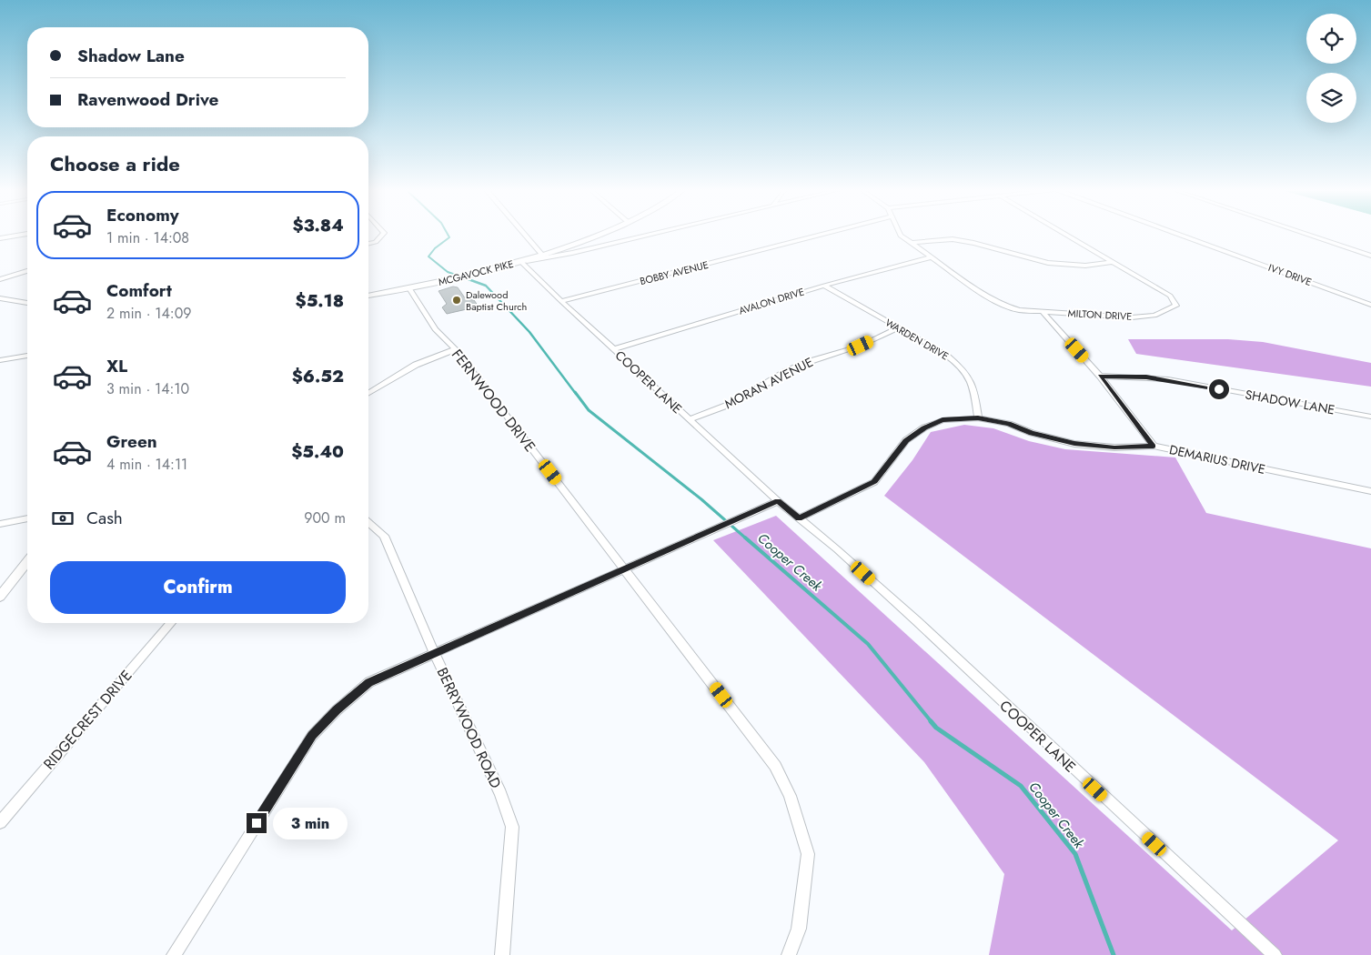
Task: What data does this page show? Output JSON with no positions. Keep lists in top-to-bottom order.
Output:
{
  "streets": {
    "street": [
      "MCGAVOCK PIKE",
      "BOBBY AVENUE",
      "IVY DRIVE",
      "AVALON DRIVE",
      "MILTON DRIVE",
      "WARDEN DRIVE",
      "COOPER LANE",
      "MORAN AVENUE",
      "FERNWOOD DRIVE",
      "SHADOW LANE",
      "DEMARIUS DRIVE",
      "RIDGECREST DRIVE",
      "BERRYWOOD ROAD"
    ]
  },
  "crossings": [
    ["MCGAVOCK PIKE", "COOPER LANE"],
    ["MCGAVOCK PIKE", "FERNWOOD DRIVE"],
    ["BOBBY AVENUE", "COOPER LANE"],
    ["AVALON DRIVE", "MILTON DRIVE"],
    ["AVALON DRIVE", "WARDEN DRIVE"],
    ["AVALON DRIVE", "COOPER LANE"],
    ["WARDEN DRIVE", "MORAN AVENUE"],
    ["WARDEN DRIVE", "DEMARIUS DRIVE"],
    ["COOPER LANE", "MORAN AVENUE"],
    ["COOPER LANE", "DEMARIUS DRIVE"]
  ],
  "water": ["Cooper Creek"],
  "places": ["Dalewood Baptist Church"],
  "page": {
    "banner": ["Shadow Lane", "Ravenwood Drive"],
    "heading": "Choose a ride",
    "list": [
      {
        "name": "Economy",
        "note": "1 min · 14:08",
        "value": "$3.84"
      },
      {
        "name": "Comfort",
        "note": "2 min · 14:09",
        "value": "$5.18"
      },
      {
        "name": "XL",
        "note": "3 min · 14:10",
        "value": "$6.52"
      },
      {
        "name": "Green",
        "note": "4 min · 14:11",
        "value": "$5.40"
      }
    ],
    "pay": ["Cash", "900 m"],
    "buttons": "Confirm",
    "bubble": "3 min"
  }
}
